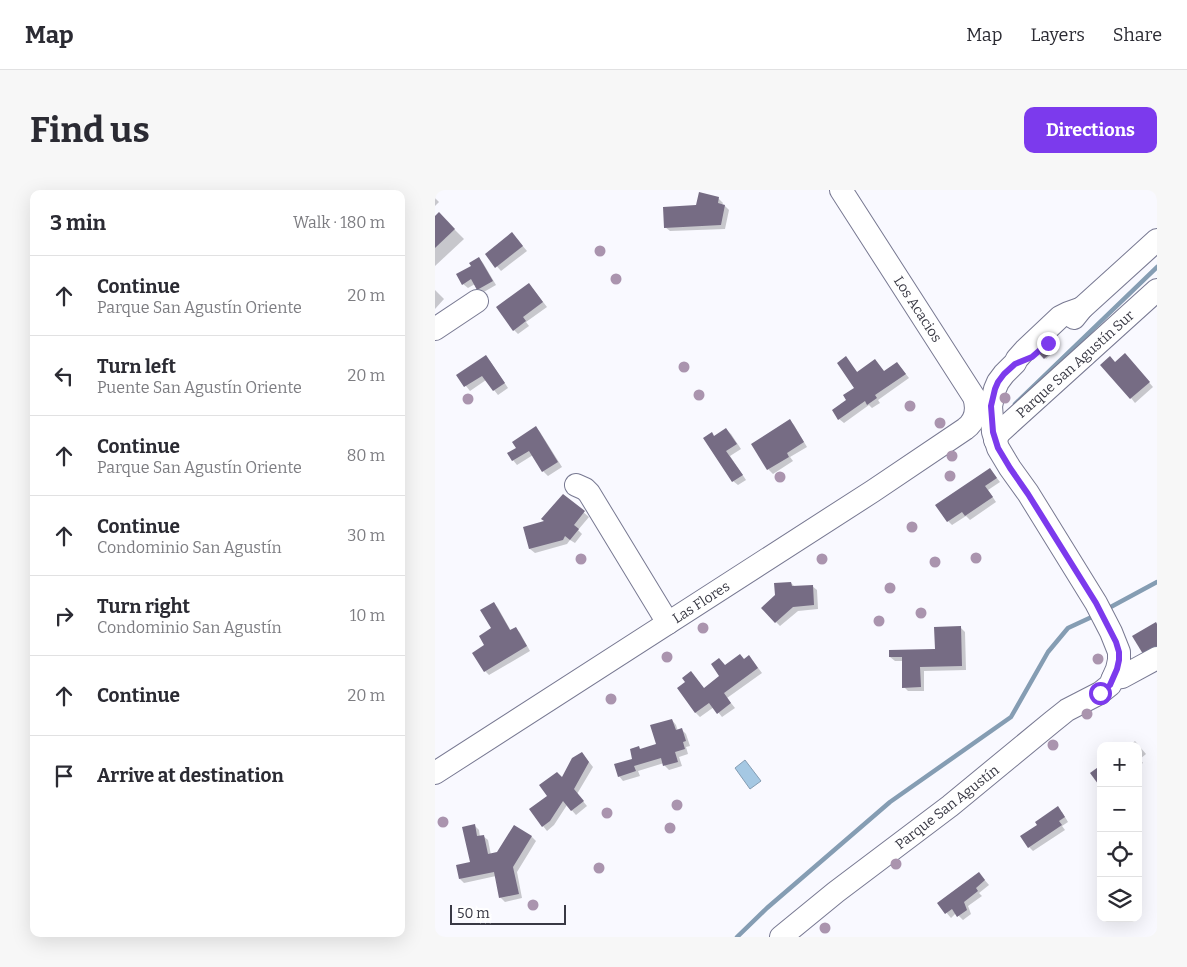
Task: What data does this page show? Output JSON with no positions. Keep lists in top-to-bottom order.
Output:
{
  "streets": {
    "street": [
      "Los Acacios",
      "Parque San Agustín Sur",
      "Las Flores",
      "Parque San Agustín"
    ]
  },
  "crossings": [
    ["Los Acacios", "Las Flores"]
  ],
  "scale_bar": "50 m",
  "page": {
    "header": "Map",
    "nav": ["Map", "Layers", "Share"],
    "buttons": "Directions",
    "title": "Find us",
    "heading": ["3 min", "Walk · 180 m"],
    "list": [
      ["Continue", "Parque San Agustín Oriente", "20 m"],
      ["Turn left", "Puente San Agustín Oriente", "20 m"],
      ["Continue", "Parque San Agustín Oriente", "80 m"],
      ["Continue", "Condominio San Agustín", "30 m"],
      ["Turn right", "Condominio San Agustín", "10 m"],
      ["Continue", "20 m"],
      "Arrive at destination"
    ],
    "map_buttons": ["+", "−"],
    "scale": "50 m"
  }
}
